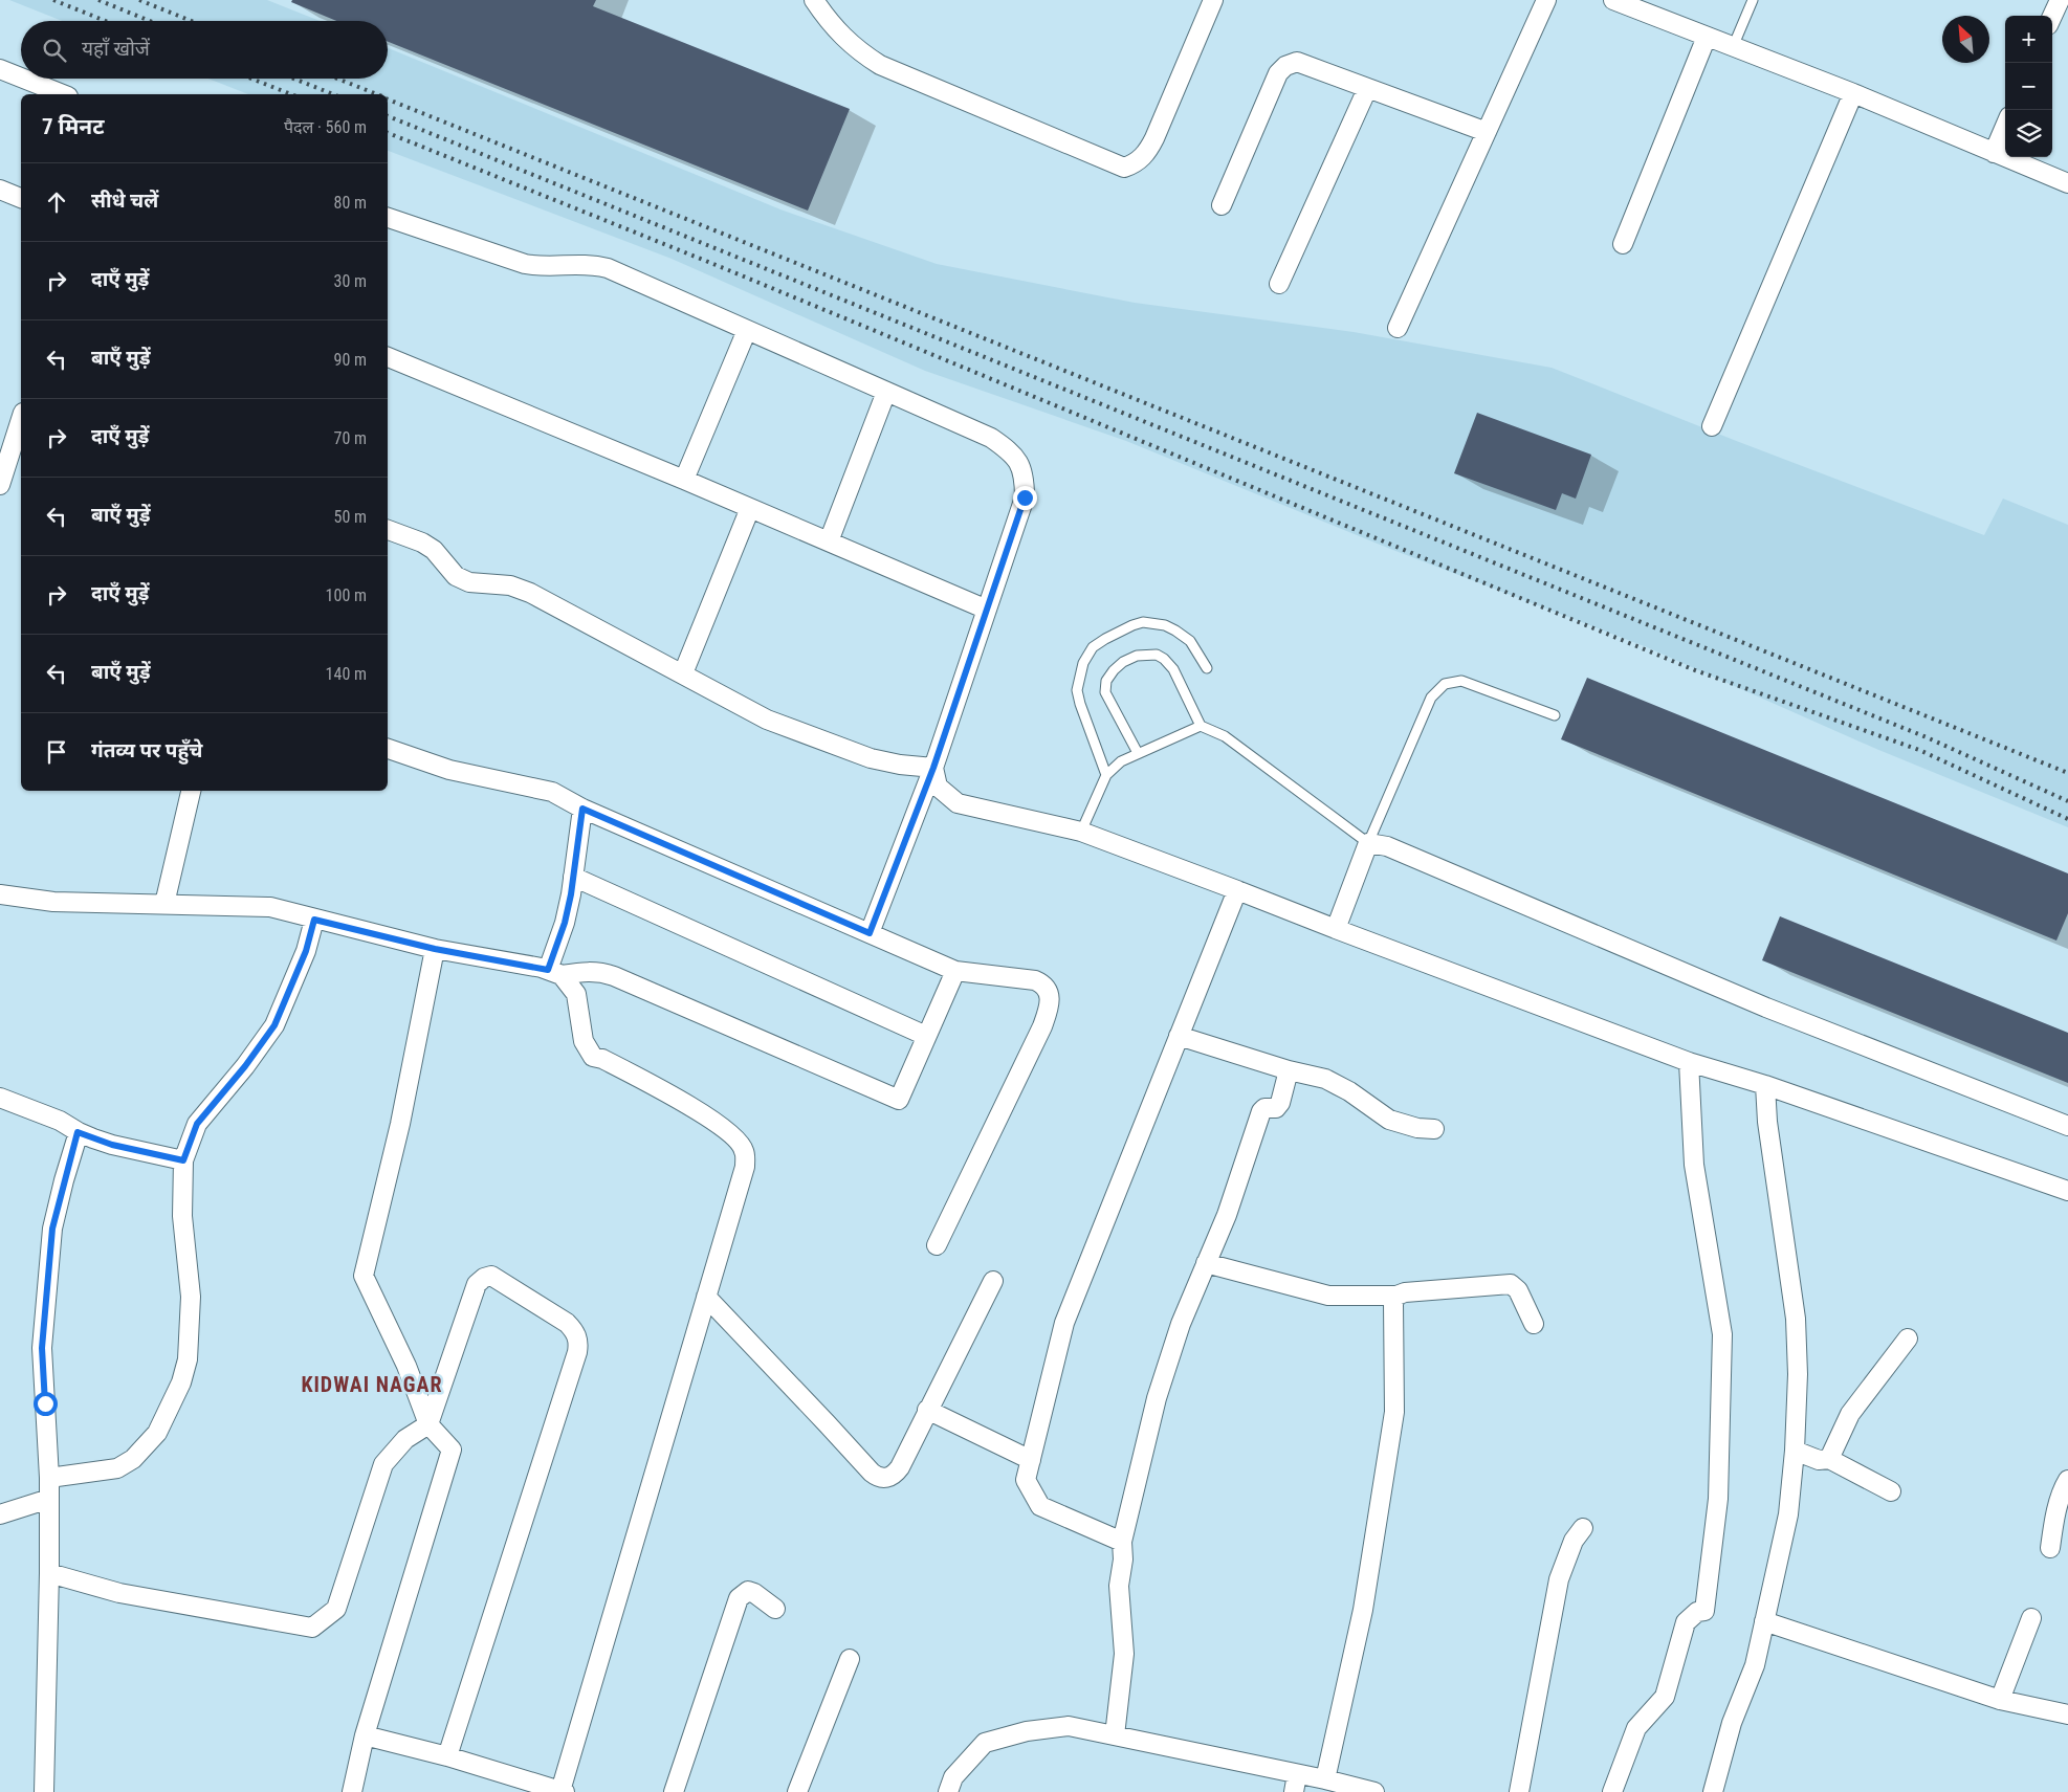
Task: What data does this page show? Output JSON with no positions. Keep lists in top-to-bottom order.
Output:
{
  "districts": ["KIDWAI NAGAR"],
  "north": "top left",
  "page": {
    "map_buttons": ["+", "−"],
    "search": "यहाँ खोजें",
    "heading": ["7 मिनट", "पैदल · 560 m"],
    "list": [
      ["सीधे चलें", "80 m"],
      ["दाएँ मुड़ें", "30 m"],
      ["बाएँ मुड़ें", "90 m"],
      ["दाएँ मुड़ें", "70 m"],
      ["बाएँ मुड़ें", "50 m"],
      ["दाएँ मुड़ें", "100 m"],
      ["बाएँ मुड़ें", "140 m"],
      "गंतव्य पर पहुँचे"
    ]
  }
}
